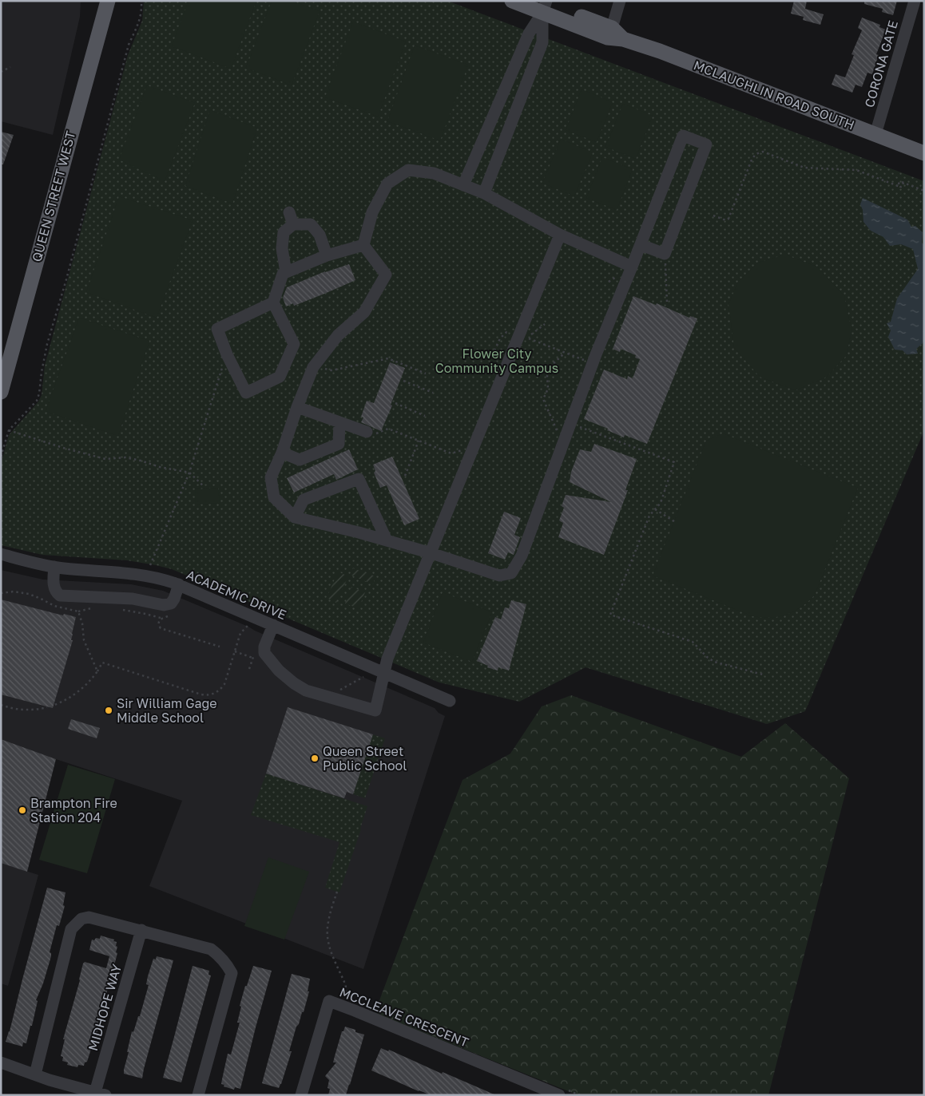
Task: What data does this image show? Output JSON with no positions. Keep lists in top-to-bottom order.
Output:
{
  "streets": {
    "main road": ["MCLAUGHLIN ROAD SOUTH", "QUEEN STREET WEST"],
    "street": [
      "CORONA GATE",
      "ACADEMIC DRIVE",
      "MIDHOPE WAY",
      "MCCLEAVE CRESCENT"
    ]
  },
  "crossings": [
    ["CORONA GATE", "MCLAUGHLIN ROAD SOUTH"]
  ],
  "parks": ["Flower City Community Campus"],
  "places": ["Sir William Gage Middle School", "Queen Street Public School", "Brampton Fire Station 204"]
}
